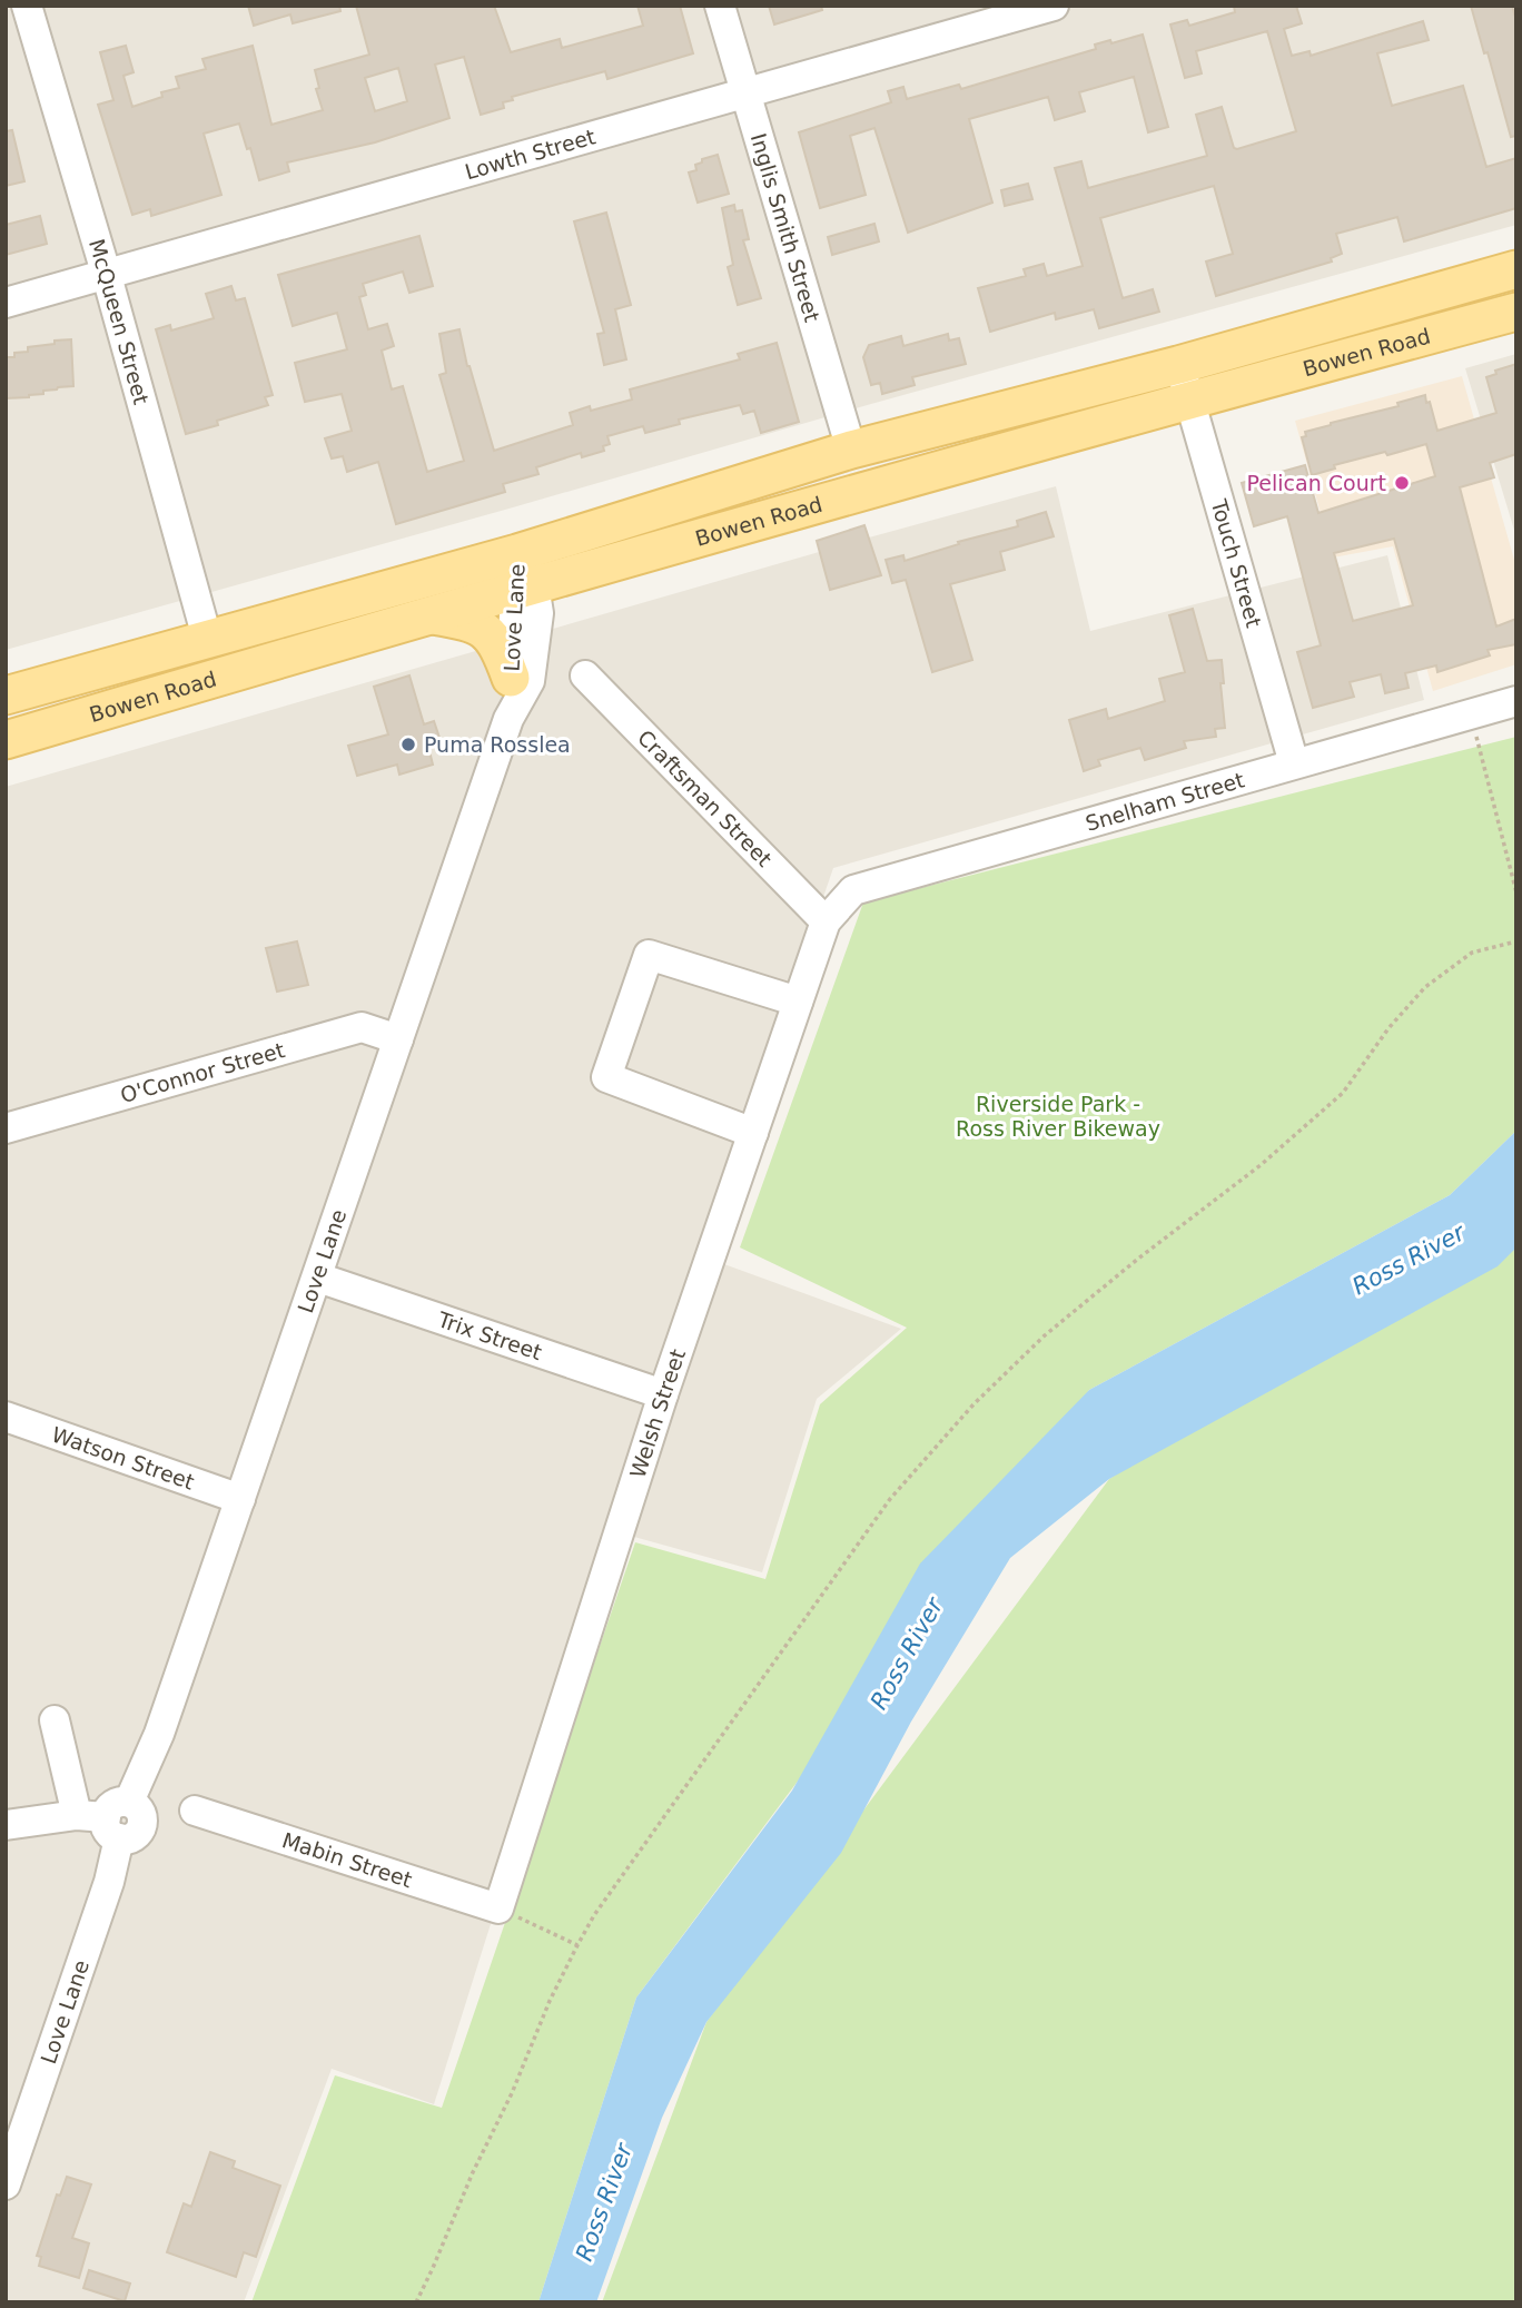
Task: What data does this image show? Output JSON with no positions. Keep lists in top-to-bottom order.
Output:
{
  "streets": {
    "main road": ["Bowen Road"],
    "street": [
      "Lowth Street",
      "Inglis Smith Street",
      "McQueen Street",
      "Touch Street",
      "Love Lane",
      "Craftsman Street",
      "Snelham Street",
      "O'Connor Street",
      "Trix Street",
      "Welsh Street",
      "Watson Street",
      "Mabin Street"
    ]
  },
  "crossings": [
    ["Lowth Street", "Inglis Smith Street"],
    ["Lowth Street", "McQueen Street"],
    ["Inglis Smith Street", "Bowen Road"],
    ["McQueen Street", "Bowen Road"],
    ["Bowen Road", "Touch Street"],
    ["Bowen Road", "Love Lane"],
    ["Touch Street", "Snelham Street"],
    ["Love Lane", "O'Connor Street"],
    ["Love Lane", "Trix Street"],
    ["Love Lane", "Watson Street"],
    ["Craftsman Street", "Snelham Street"],
    ["Craftsman Street", "Welsh Street"],
    ["Snelham Street", "Welsh Street"],
    ["Trix Street", "Welsh Street"],
    ["Welsh Street", "Mabin Street"]
  ],
  "water": ["Ross River"],
  "parks": ["Riverside Park - Ross River Bikeway"],
  "places": ["Pelican Court", "Puma Rosslea"]
}
